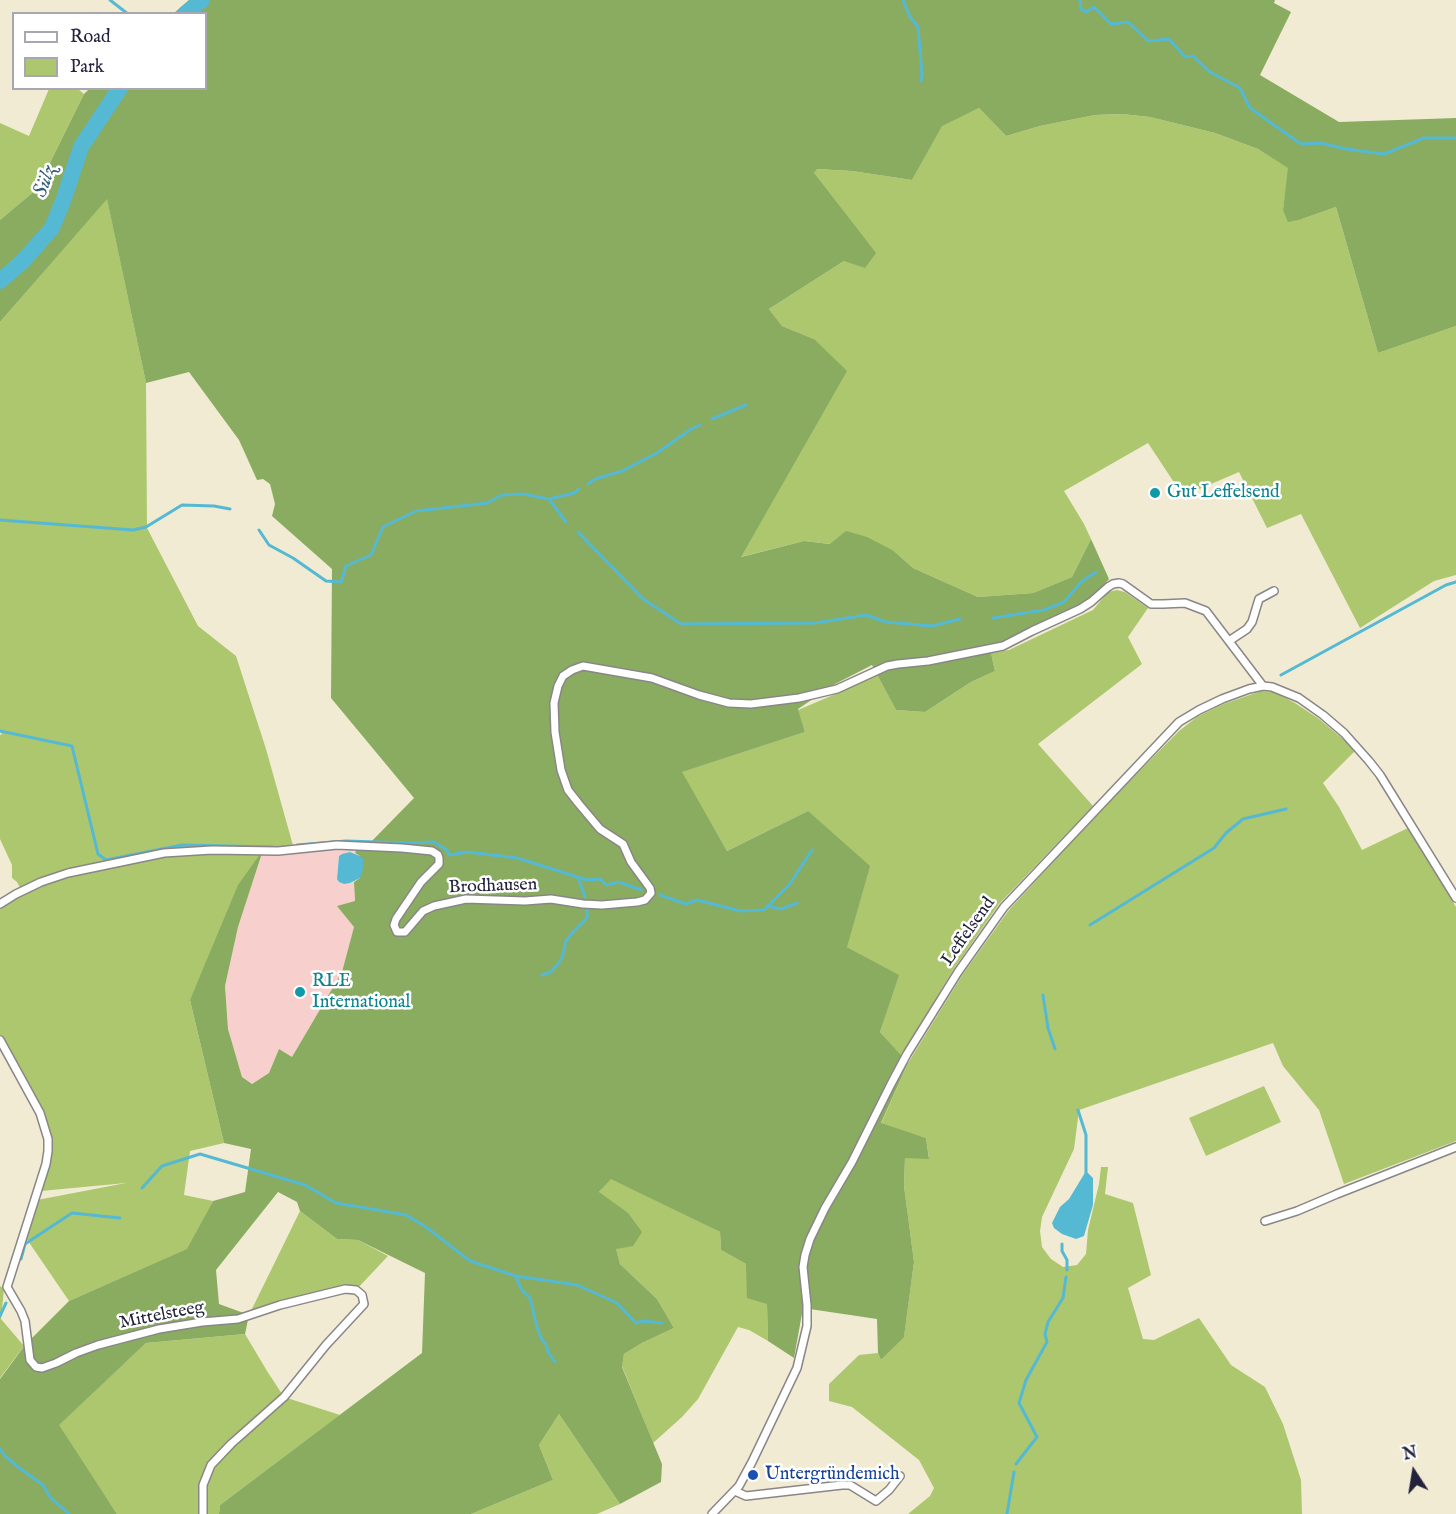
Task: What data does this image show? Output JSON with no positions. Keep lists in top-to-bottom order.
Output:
{
  "streets": {
    "street": ["Brodhausen", "Leffelsend", "Mittelsteeg"]
  },
  "water": ["Sülz"],
  "places": ["Gut Leffelsend", "RLE International", "Untergründemich"],
  "legend": ["Road", "Park"],
  "north": "top"
}
